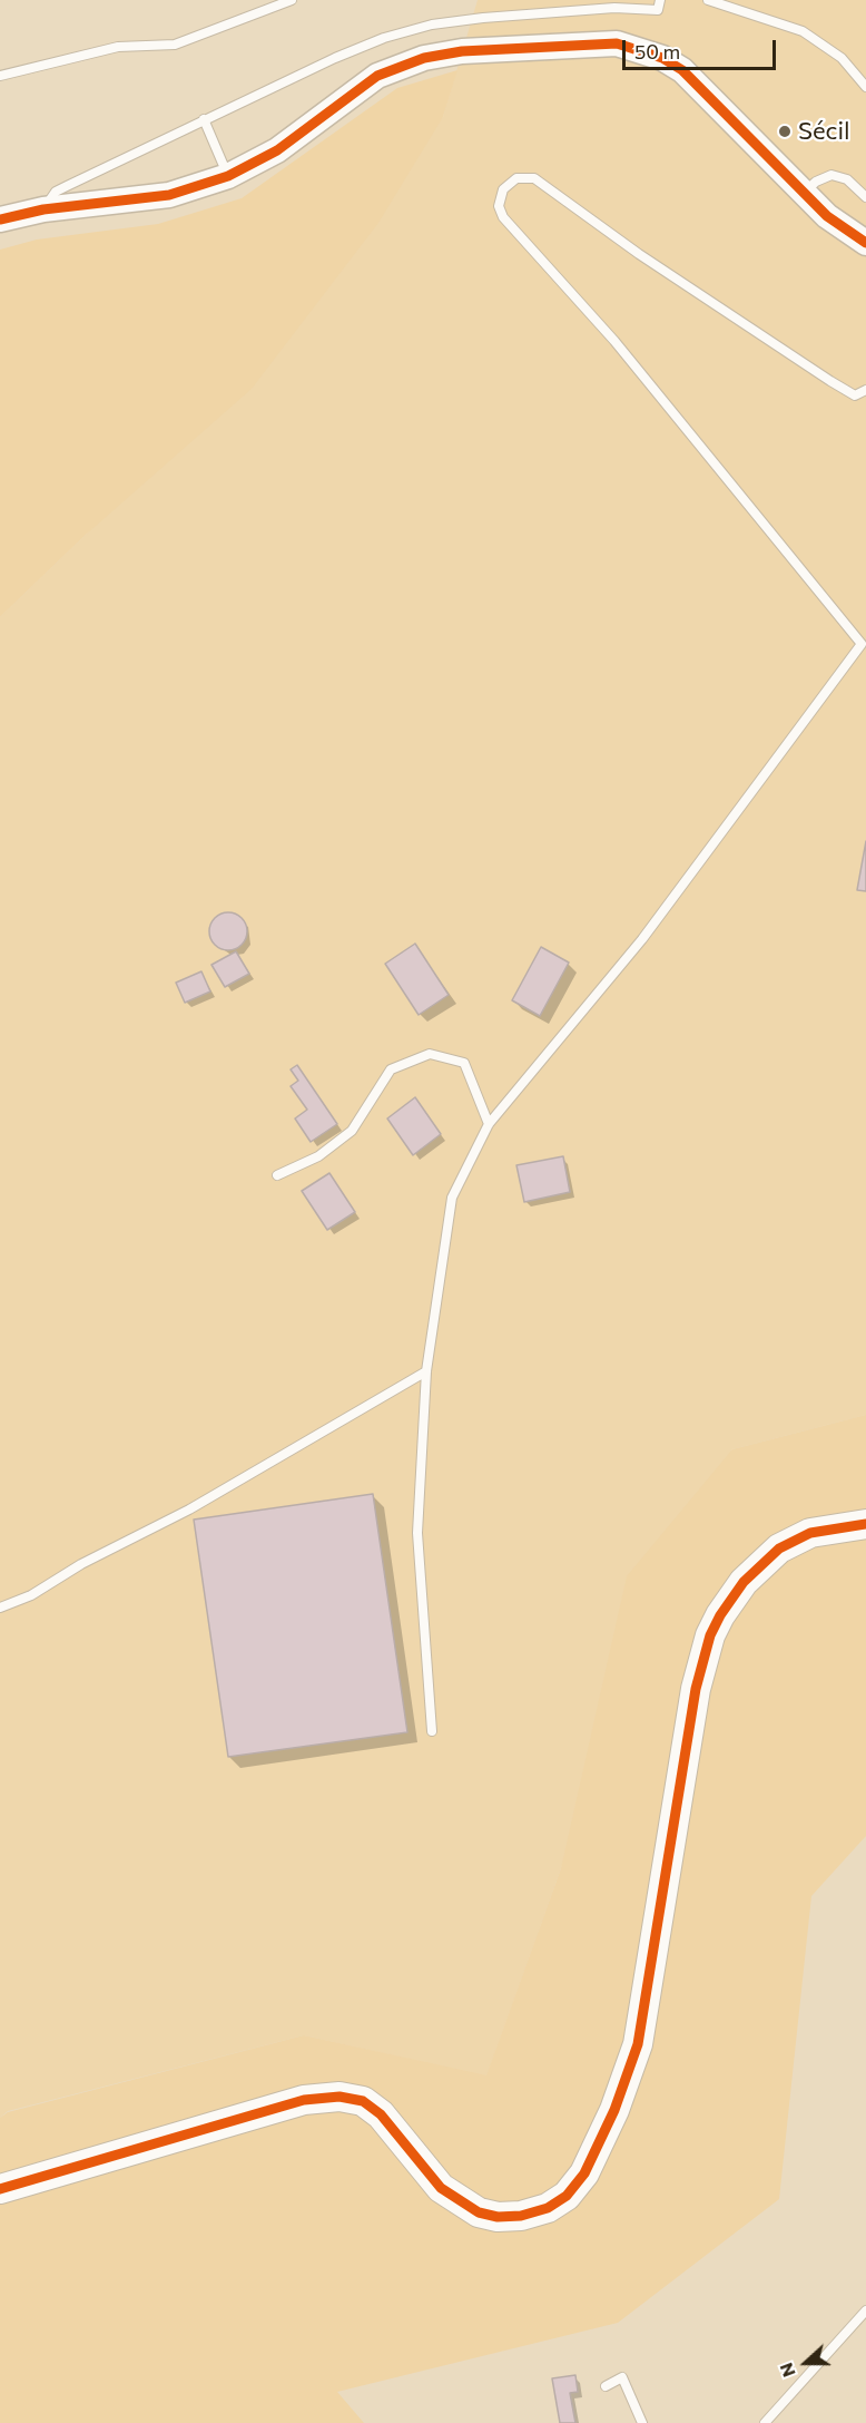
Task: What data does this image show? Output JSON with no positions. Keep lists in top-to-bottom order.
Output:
{
  "places": ["Sécil"],
  "scale_bar": "50 m",
  "north": "left"
}
